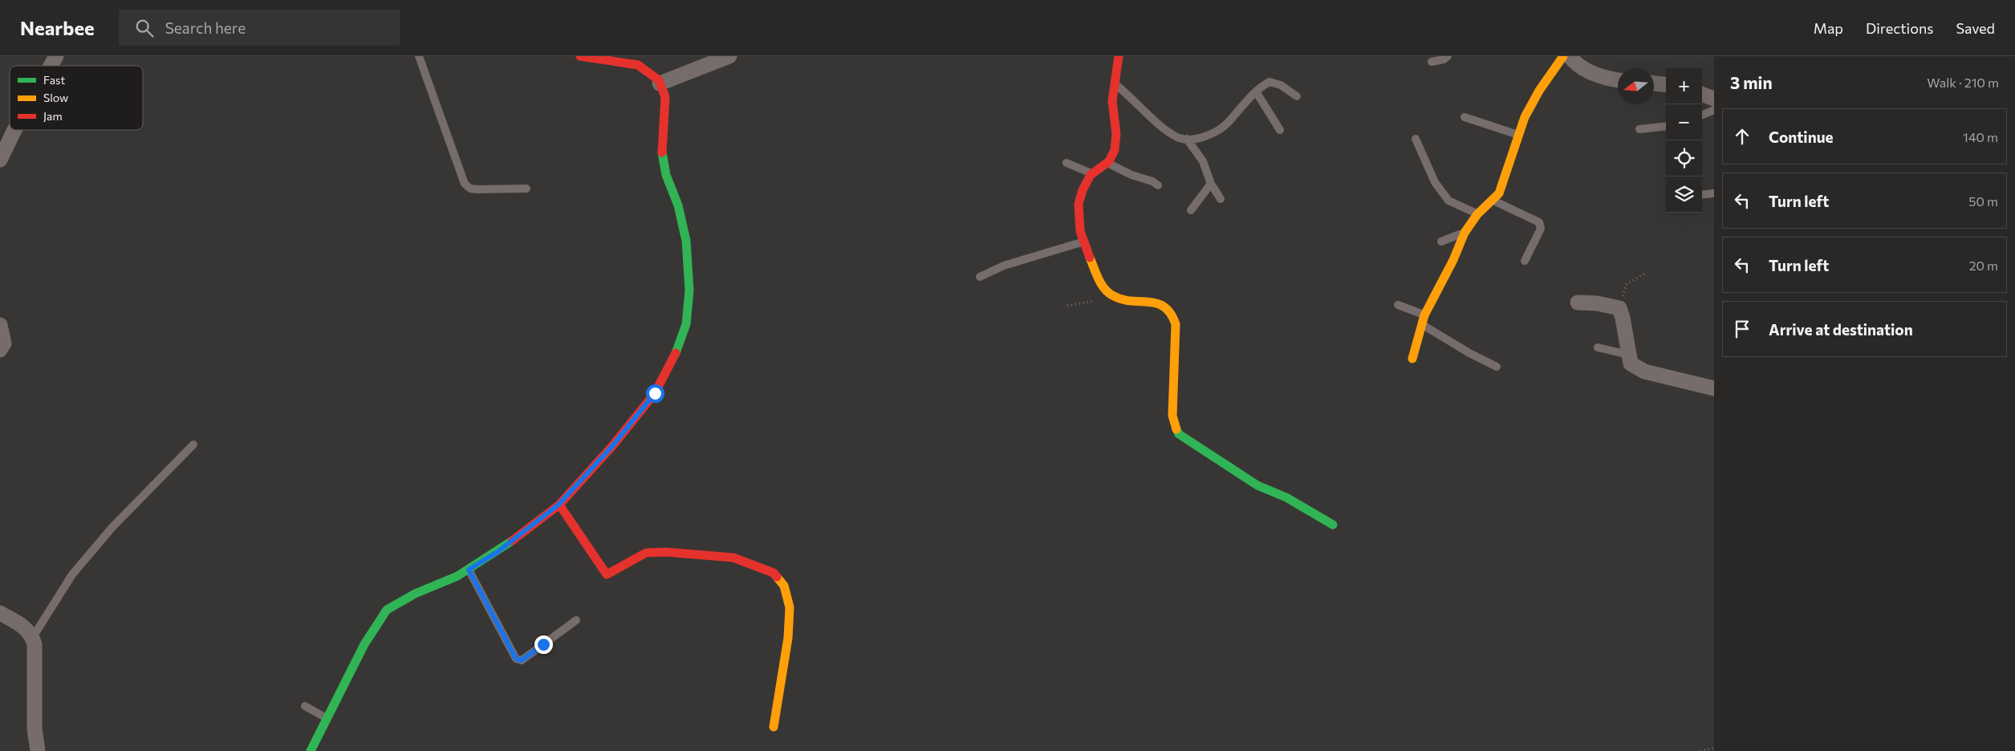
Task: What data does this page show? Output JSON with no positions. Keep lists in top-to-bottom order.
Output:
{
  "legend": ["Fast", "Slow", "Jam"],
  "north": "left",
  "page": {
    "header": "Nearbee",
    "search": "Search here",
    "nav": ["Map", "Directions", "Saved"],
    "heading": ["3 min", "Walk · 210 m"],
    "map_buttons": ["+", "−"],
    "list": [
      ["Continue", "140 m"],
      ["Turn left", "50 m"],
      ["Turn left", "20 m"],
      "Arrive at destination"
    ]
  }
}
